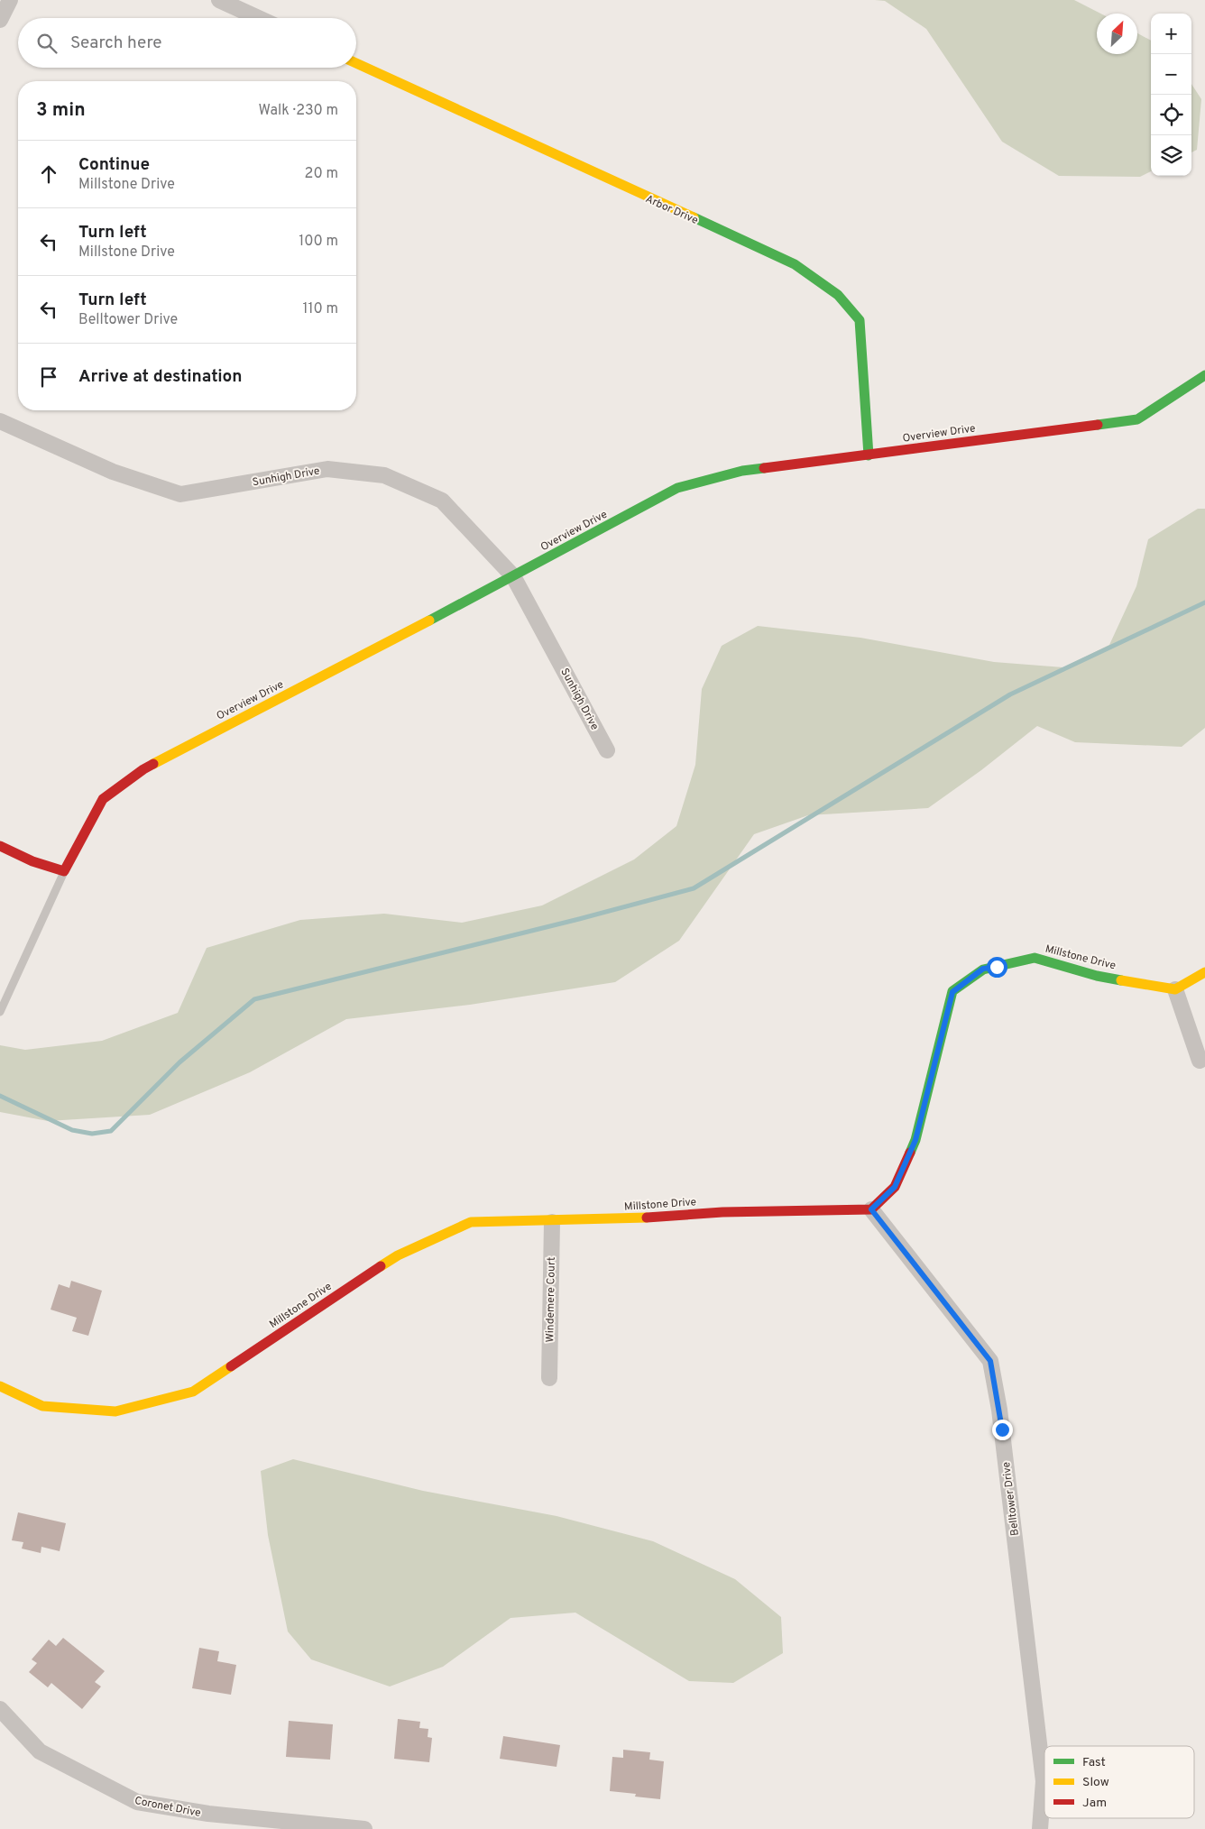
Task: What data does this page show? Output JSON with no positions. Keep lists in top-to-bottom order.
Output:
{
  "streets": {
    "street": [
      "Arbor Drive",
      "Overview Drive",
      "Sunhigh Drive",
      "Millstone Drive",
      "Windemere Court",
      "Belltower Drive",
      "Coronet Drive"
    ]
  },
  "crossings": [
    ["Arbor Drive", "Overview Drive"],
    ["Overview Drive", "Sunhigh Drive"],
    ["Millstone Drive", "Windemere Court"],
    ["Millstone Drive", "Belltower Drive"]
  ],
  "legend": ["Fast", "Slow", "Jam"],
  "north": "top right",
  "page": {
    "map_buttons": ["+", "−"],
    "search": "Search here",
    "heading": ["3 min", "Walk · 230 m"],
    "list": [
      ["Continue", "Millstone Drive", "20 m"],
      ["Turn left", "Millstone Drive", "100 m"],
      ["Turn left", "Belltower Drive", "110 m"],
      "Arrive at destination"
    ]
  }
}
